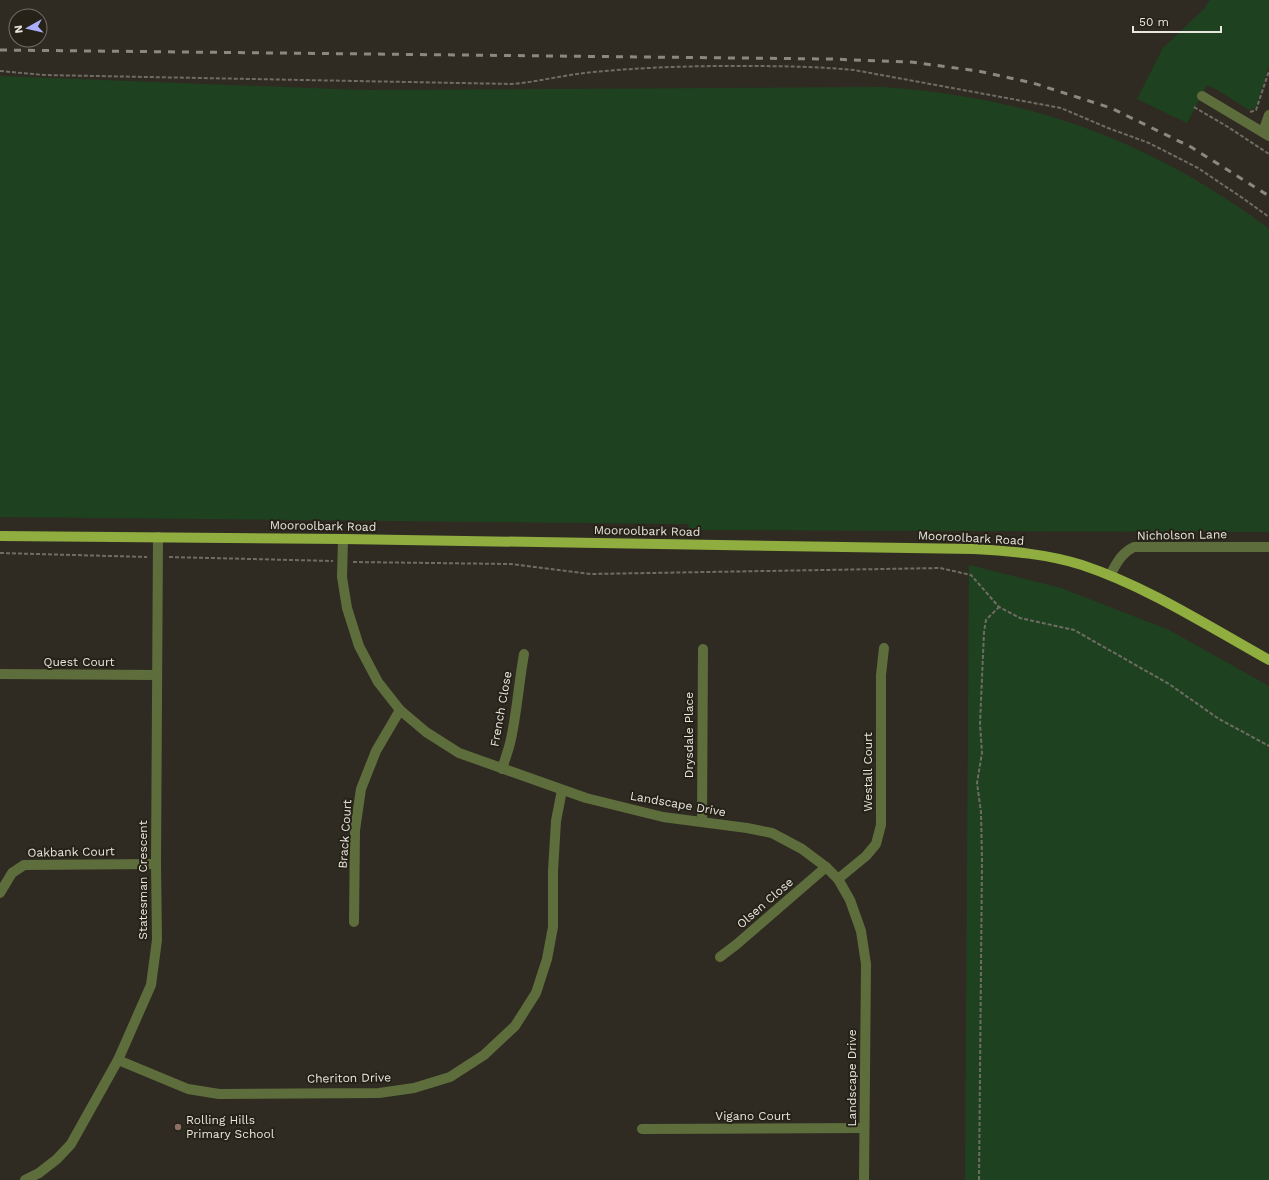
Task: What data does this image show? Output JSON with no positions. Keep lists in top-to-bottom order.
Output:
{
  "streets": {
    "main road": ["Mooroolbark Road"],
    "street": [
      "Nicholson Lane",
      "Quest Court",
      "French Close",
      "Drysdale Place",
      "Westall Court",
      "Landscape Drive",
      "Brack Court",
      "Oakbank Court",
      "Statesman Crescent",
      "Olsen Close",
      "Cheriton Drive",
      "Vigano Court"
    ]
  },
  "crossings": [
    ["Mooroolbark Road", "Nicholson Lane"],
    ["Mooroolbark Road", "Landscape Drive"],
    ["Mooroolbark Road", "Statesman Crescent"],
    ["Quest Court", "Statesman Crescent"],
    ["French Close", "Landscape Drive"],
    ["Drysdale Place", "Landscape Drive"],
    ["Westall Court", "Landscape Drive"],
    ["Landscape Drive", "Brack Court"],
    ["Landscape Drive", "Olsen Close"],
    ["Landscape Drive", "Cheriton Drive"],
    ["Landscape Drive", "Vigano Court"],
    ["Oakbank Court", "Statesman Crescent"],
    ["Statesman Crescent", "Cheriton Drive"]
  ],
  "places": ["Rolling Hills Primary School"],
  "scale_bar": "50 m",
  "north": "left"
}
